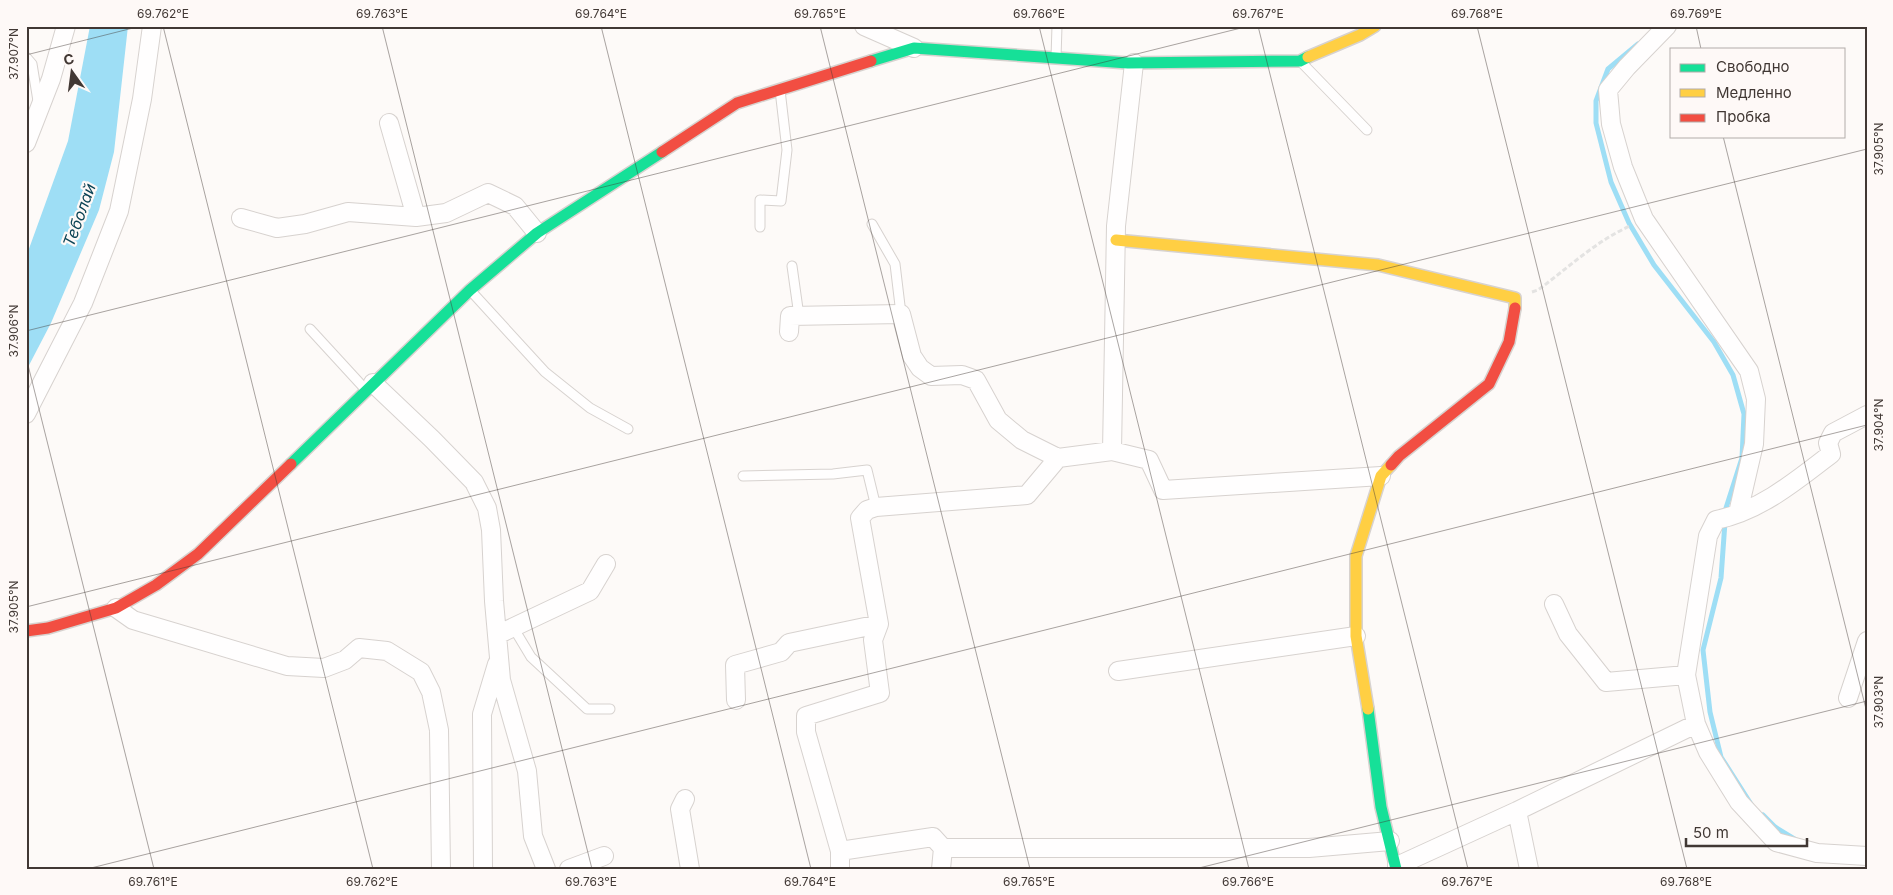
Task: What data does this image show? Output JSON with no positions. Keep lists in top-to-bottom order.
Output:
{
  "water": ["Теболай"],
  "legend": ["Свободно", "Медленно", "Пробка"],
  "scale_bar": "50 m",
  "north": "top",
  "coordinates": [
    "69.762°E",
    "69.763°E",
    "69.764°E",
    "69.765°E",
    "69.766°E",
    "69.767°E",
    "69.768°E",
    "69.769°E",
    "37.907°N",
    "37.905°N",
    "37.906°N",
    "37.904°N",
    "37.903°N",
    "69.761°E"
  ]
}
